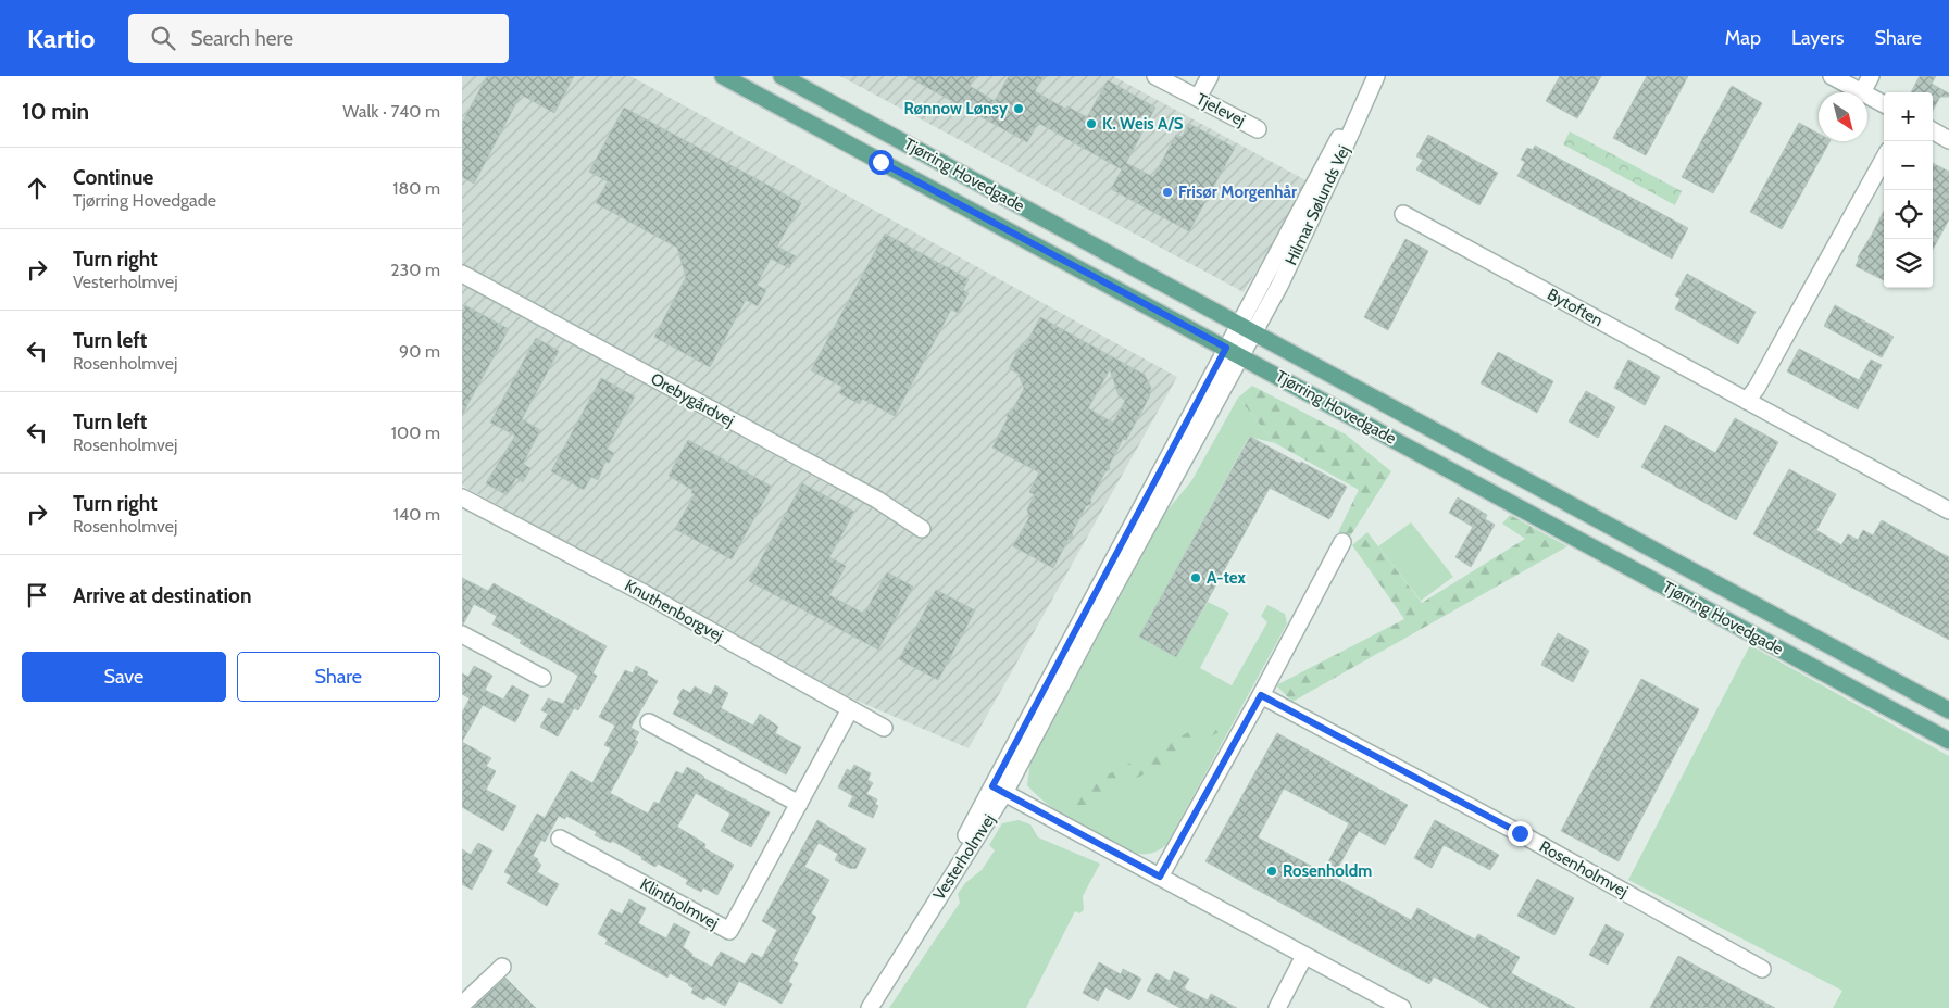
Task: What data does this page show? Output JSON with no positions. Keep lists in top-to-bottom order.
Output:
{
  "streets": {
    "main road": ["Tjørring Hovedgade"],
    "street": [
      "Tjelevej",
      "Hilmar Sølunds Vej",
      "Bytoften",
      "Orebygårdvej",
      "Knuthenborgvej",
      "Vesterholmvej",
      "Rosenholmvej",
      "Klintholmvej"
    ]
  },
  "crossings": [
    ["Tjørring Hovedgade", "Hilmar Sølunds Vej"],
    ["Tjørring Hovedgade", "Vesterholmvej"],
    ["Hilmar Sølunds Vej", "Vesterholmvej"],
    ["Knuthenborgvej", "Klintholmvej"]
  ],
  "places": [
    "Rønnow Lønsy",
    "K. Weis A/S",
    "Frisør Morgenhår",
    "A-tex",
    "Rosenholdm"
  ],
  "north": "bottom right",
  "page": {
    "header": "Kartio",
    "search": "Search here",
    "nav": ["Map", "Layers", "Share"],
    "heading": ["10 min", "Walk · 740 m"],
    "map_buttons": ["+", "−"],
    "list": [
      ["Continue", "Tjørring Hovedgade", "180 m"],
      ["Turn right", "Vesterholmvej", "230 m"],
      ["Turn left", "Rosenholmvej", "90 m"],
      ["Turn left", "Rosenholmvej", "100 m"],
      ["Turn right", "Rosenholmvej", "140 m"],
      "Arrive at destination"
    ],
    "buttons": ["Save", "Share"]
  }
}
